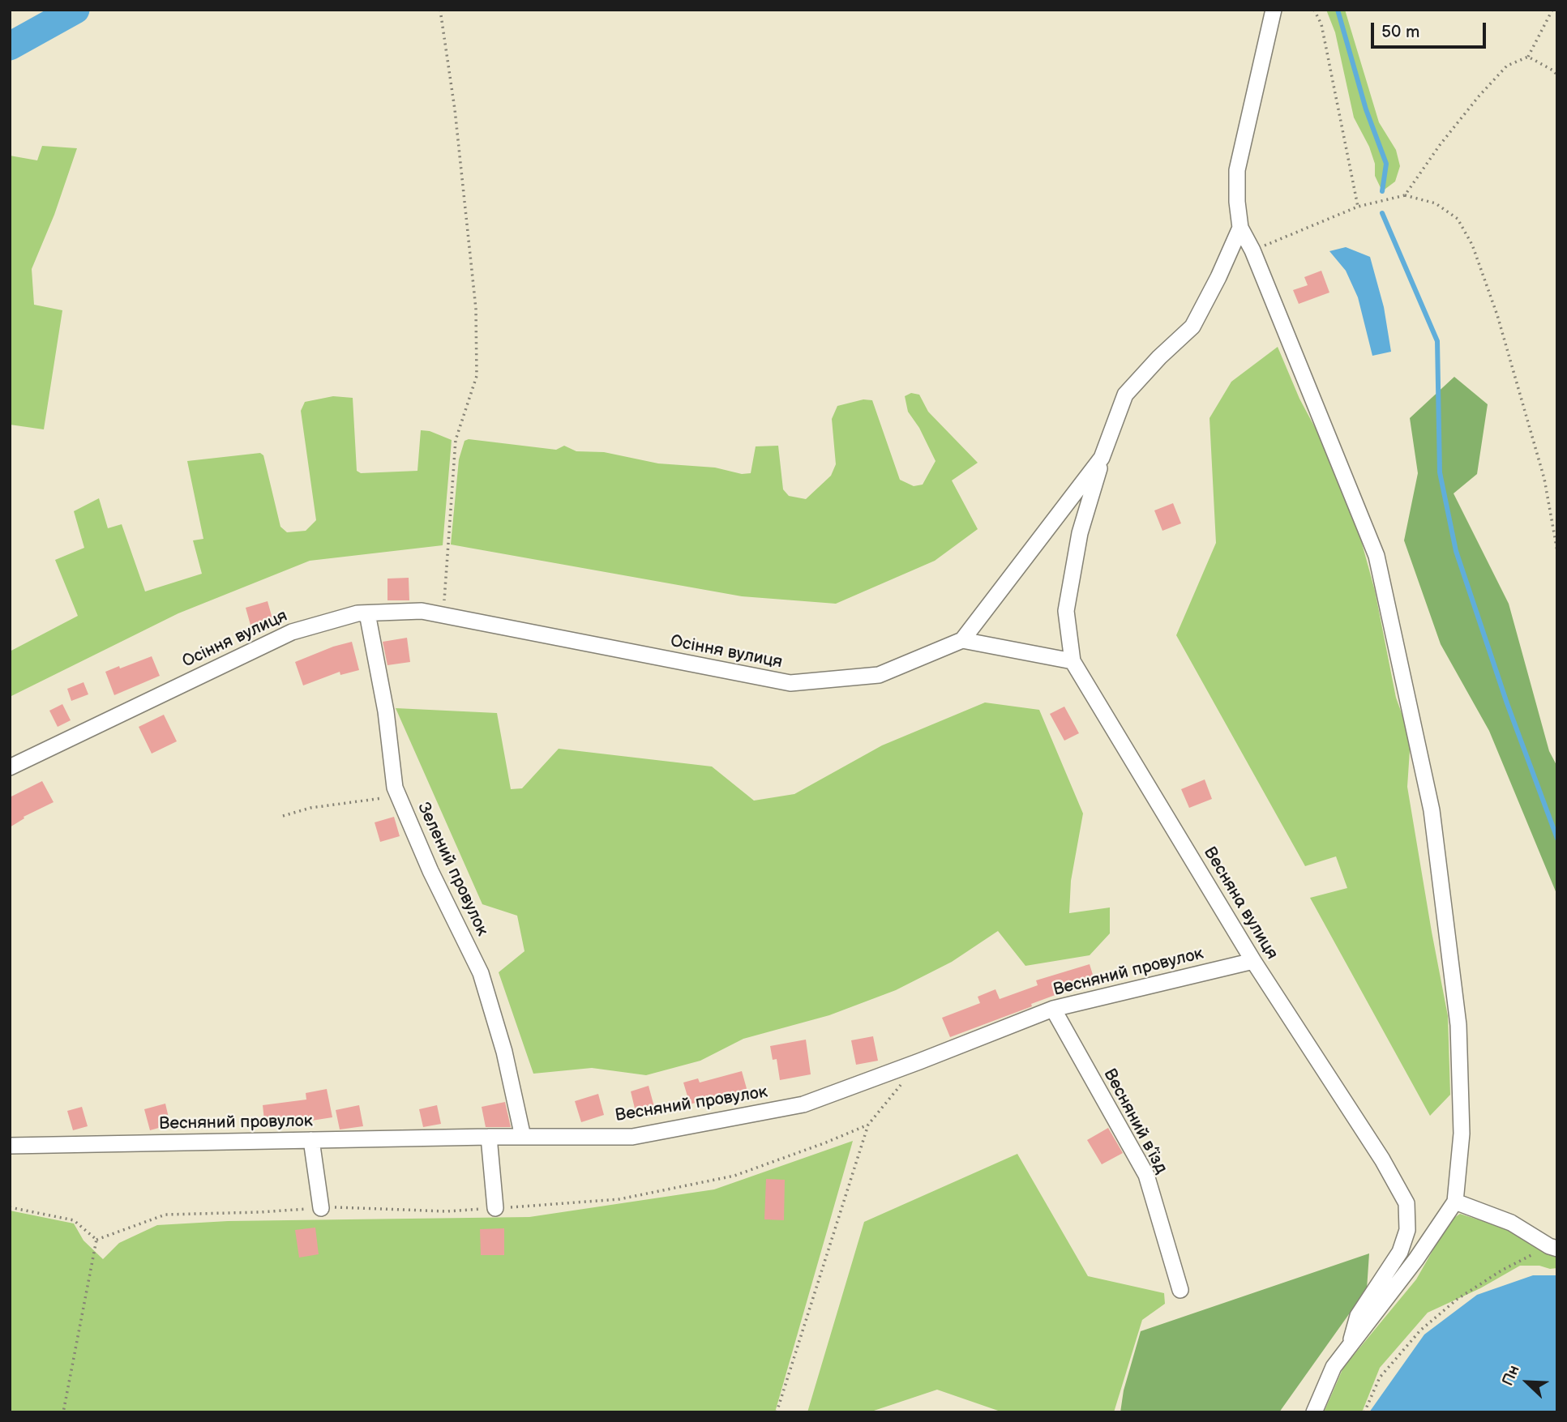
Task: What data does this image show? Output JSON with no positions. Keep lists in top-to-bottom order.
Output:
{
  "streets": {
    "street": [
      "Осіння вулиця",
      "Зелений провулок",
      "Весняна вулиця",
      "Весняний провулок",
      "Весняний в’їзд"
    ]
  },
  "crossings": [
    ["Осіння вулиця", "Зелений провулок"],
    ["Осіння вулиця", "Весняна вулиця"],
    ["Зелений провулок", "Весняний провулок"],
    ["Весняна вулиця", "Весняний провулок"],
    ["Весняний провулок", "Весняний в’їзд"]
  ],
  "scale_bar": "50 m",
  "north": "top left"
}
